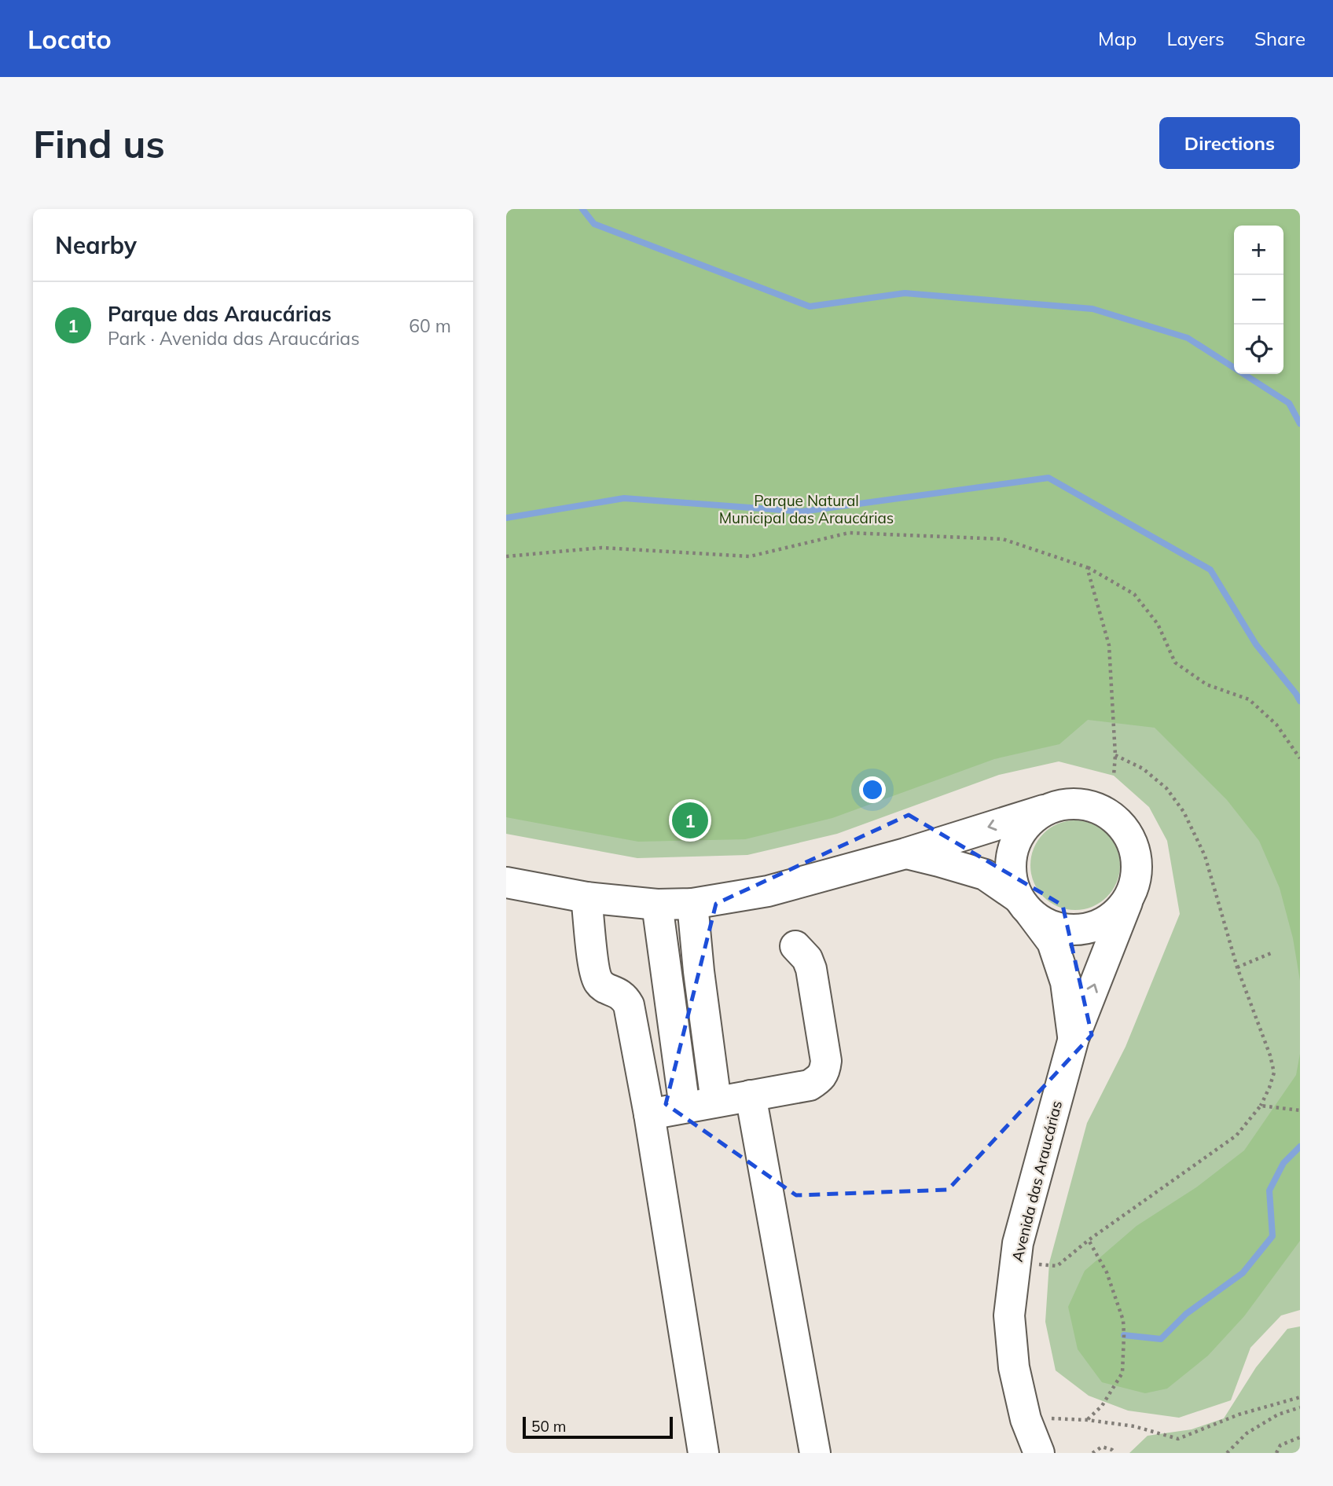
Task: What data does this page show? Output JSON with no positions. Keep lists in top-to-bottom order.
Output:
{
  "streets": {
    "street": ["Avenida das Araucárias"]
  },
  "parks": ["Parque Natural Municipal das Araucárias"],
  "scale_bar": "50 m",
  "page": {
    "header": "Locato",
    "nav": ["Map", "Layers", "Share"],
    "buttons": "Directions",
    "title": "Find us",
    "heading": "Nearby",
    "map_buttons": ["+", "−"],
    "list": [
      {
        "mark": "1",
        "name": "Parque das Araucárias",
        "note": "Park · Avenida das Araucárias",
        "value": "60 m"
      }
    ],
    "pins": "1",
    "scale": "50 m"
  }
}
